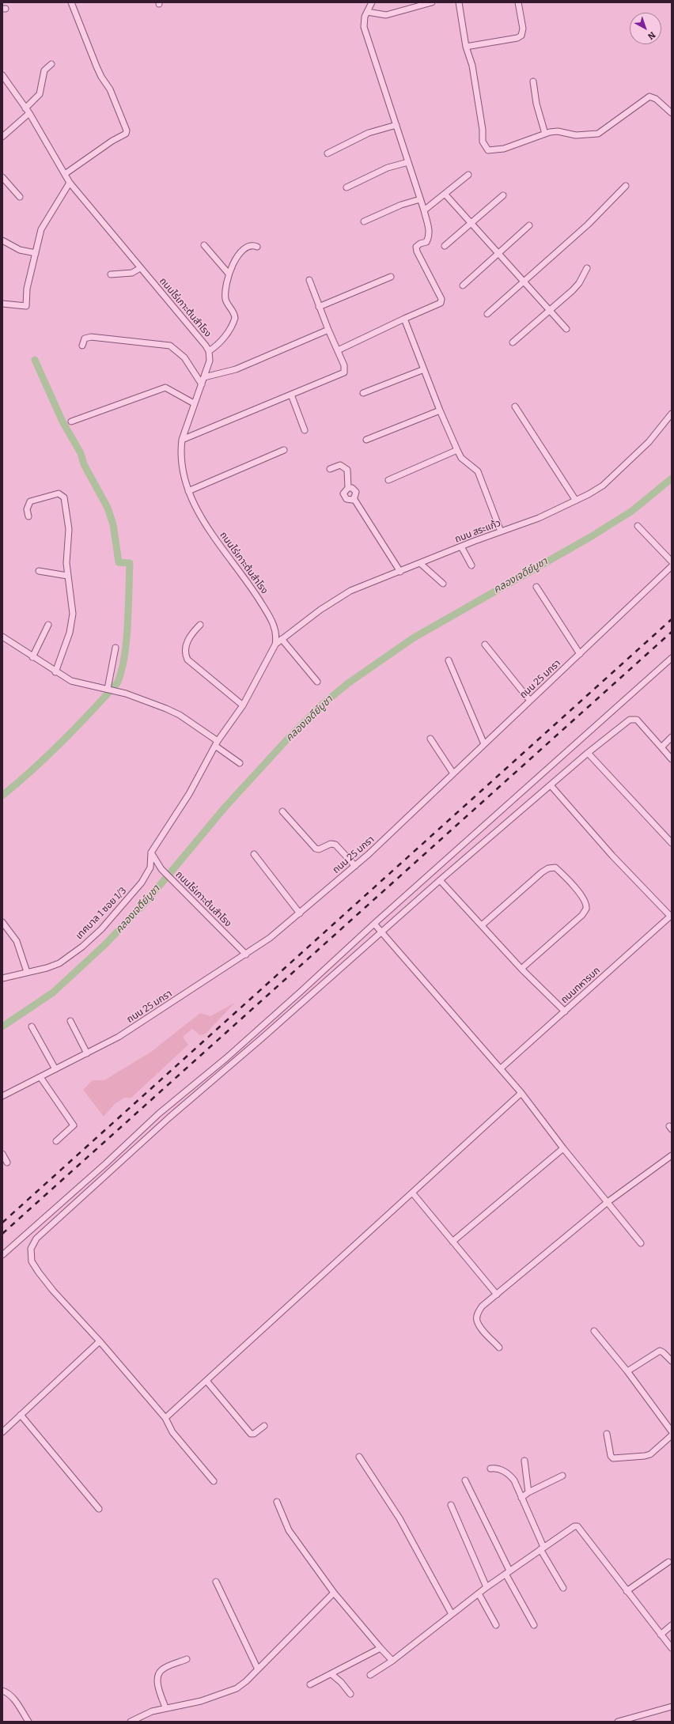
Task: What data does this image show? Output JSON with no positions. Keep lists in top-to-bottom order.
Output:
{
  "streets": {
    "street": [
      "ถนนไร่เกาะต้นสำโรง",
      "ถนน สระแก้ว",
      "ถนน 25 มกรา",
      "เทศบาล 1 ซอย 1/3",
      "ถนนทหารบก"
    ]
  },
  "crossings": [
    ["ถนนไร่เกาะต้นสำโรง", "ถนน สระแก้ว"],
    ["ถนนไร่เกาะต้นสำโรง", "ถนน 25 มกรา"],
    ["ถนนไร่เกาะต้นสำโรง", "เทศบาล 1 ซอย 1/3"]
  ],
  "water": ["คลองเจดีย์บูชา"],
  "north": "bottom right"
}
